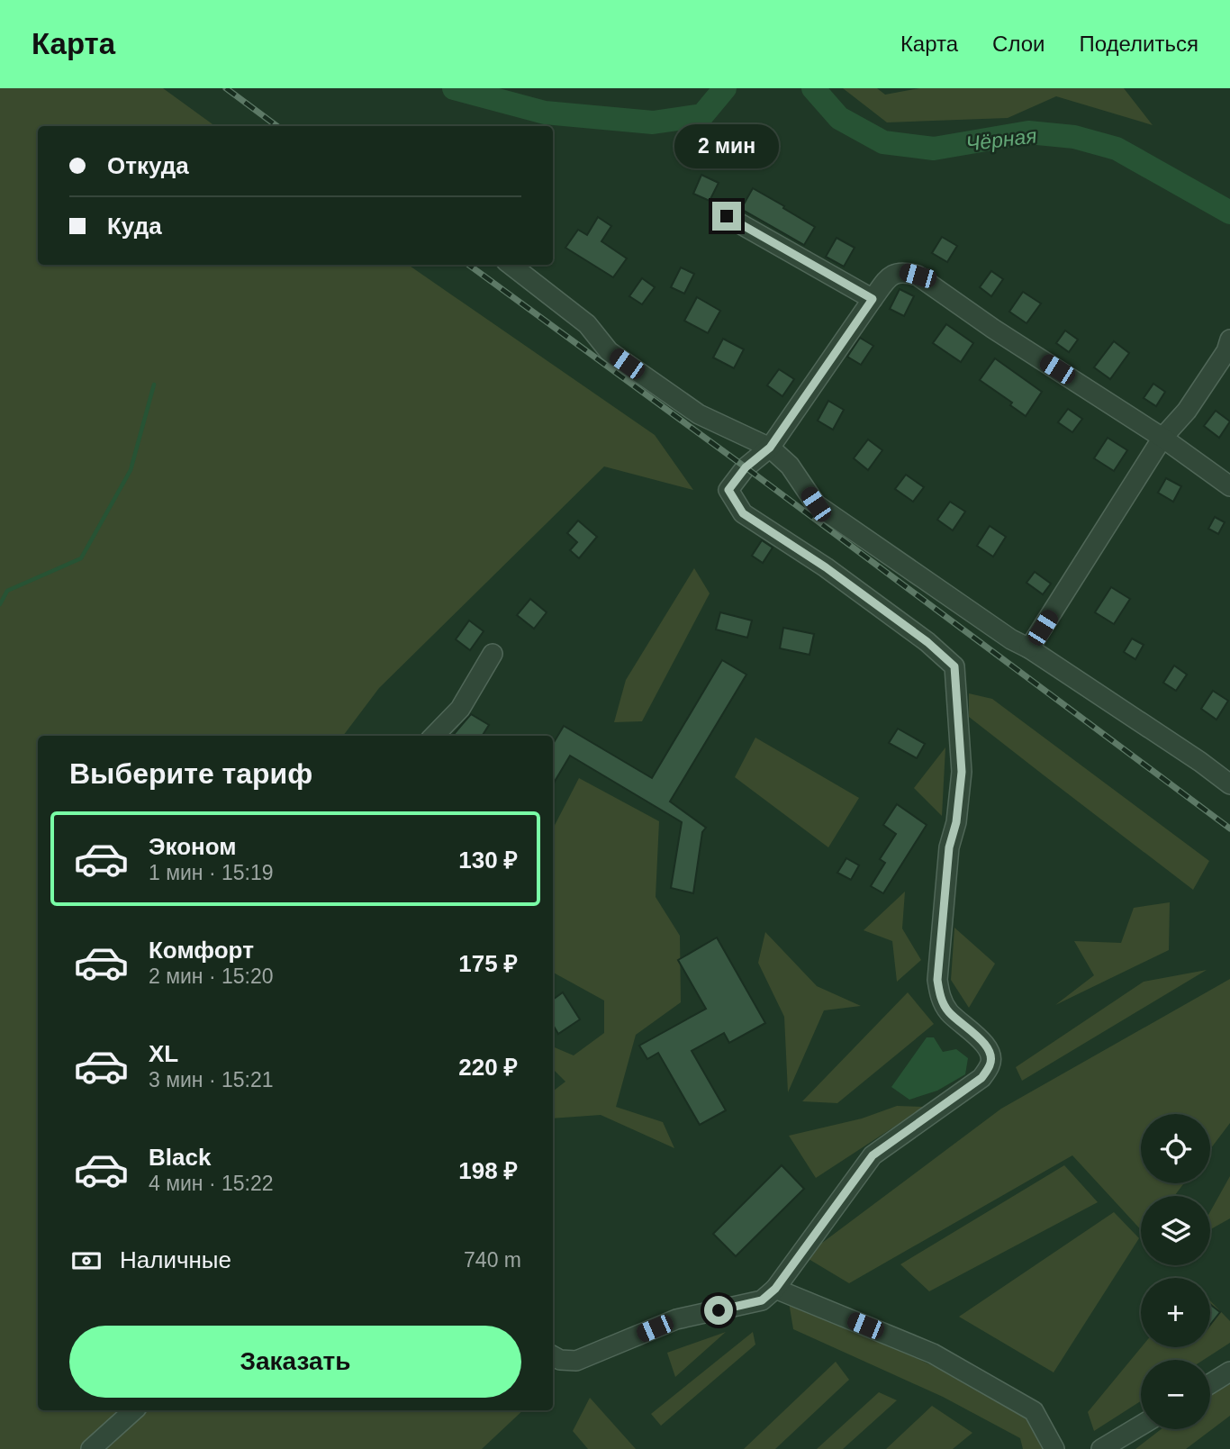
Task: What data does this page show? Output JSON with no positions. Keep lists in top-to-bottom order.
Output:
{
  "water": ["Чёрная"],
  "page": {
    "header": "Карта",
    "nav": ["Карта", "Слои", "Поделиться"],
    "bubble": "2 мин",
    "banner": ["Откуда", "Куда"],
    "heading": "Выберите тариф",
    "list": [
      {
        "name": "Эконом",
        "note": "1 мин · 15:19",
        "value": "130 ₽"
      },
      {
        "name": "Комфорт",
        "note": "2 мин · 15:20",
        "value": "175 ₽"
      },
      {
        "name": "XL",
        "note": "3 мин · 15:21",
        "value": "220 ₽"
      },
      {
        "name": "Black",
        "note": "4 мин · 15:22",
        "value": "198 ₽"
      }
    ],
    "map_buttons": ["+", "−"],
    "pay": ["Наличные", "740 m"],
    "buttons": "Заказать"
  }
}
